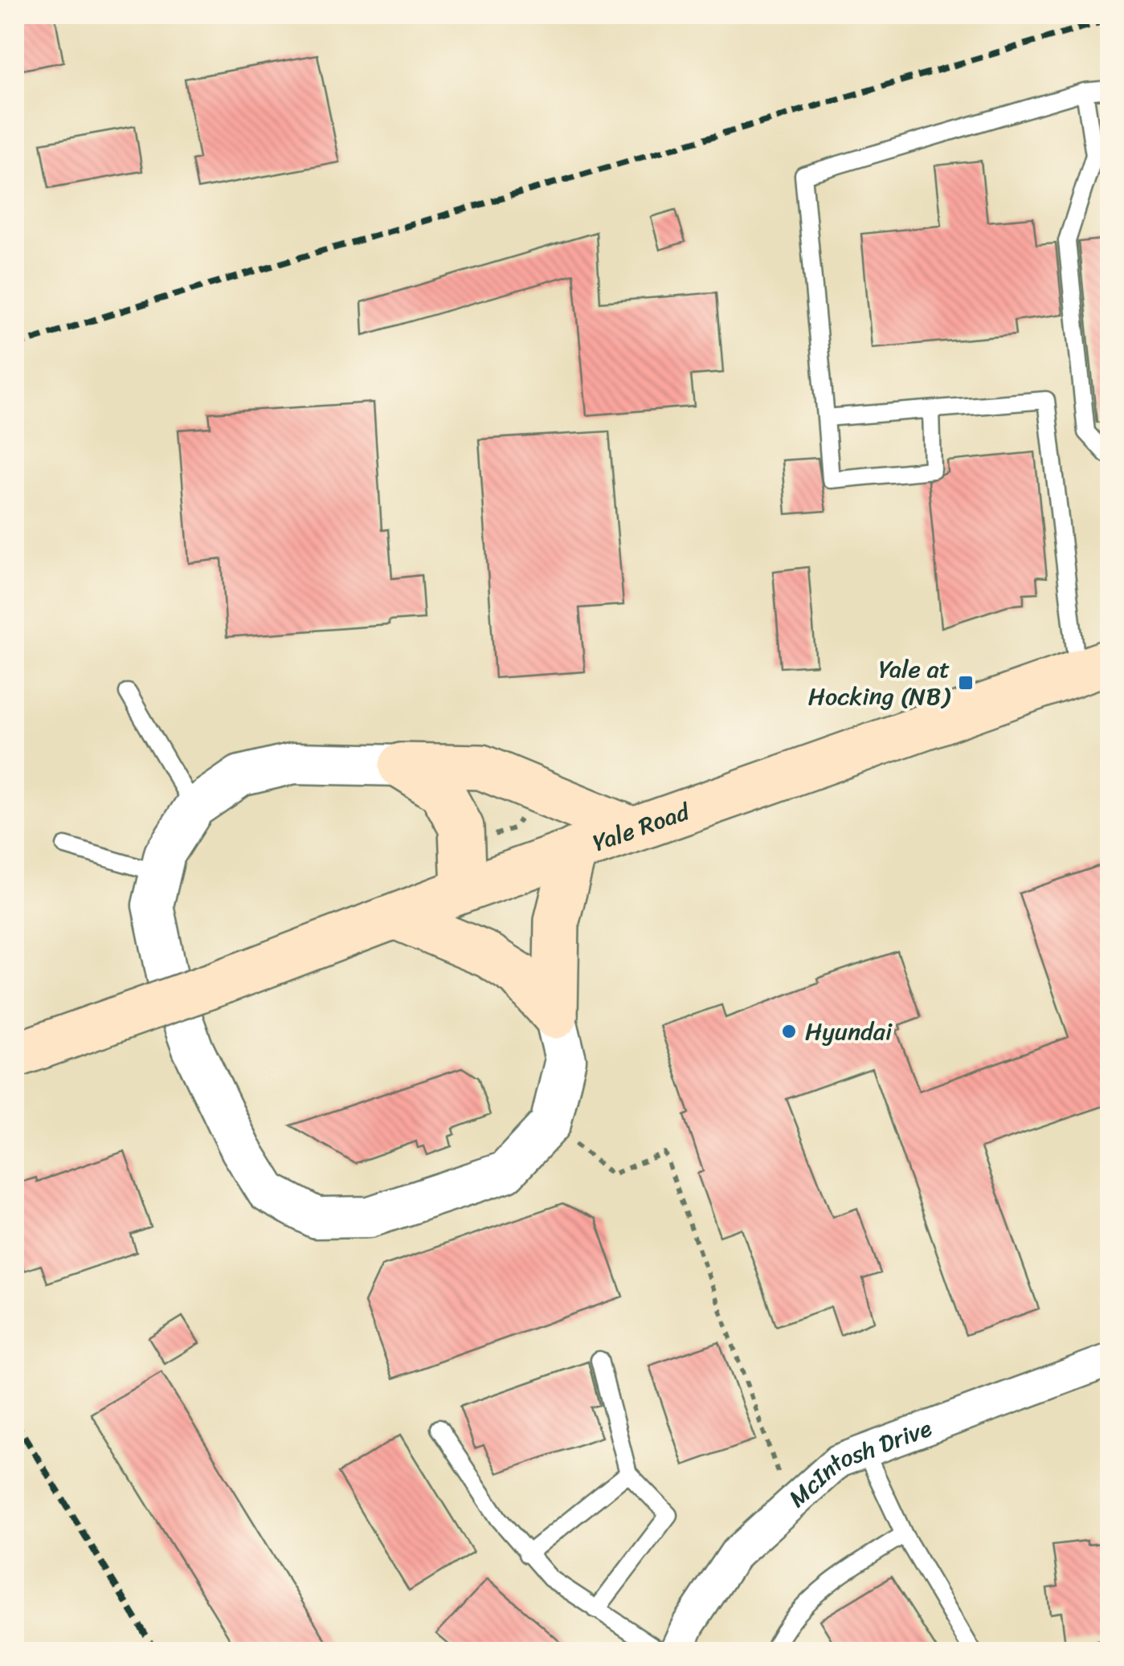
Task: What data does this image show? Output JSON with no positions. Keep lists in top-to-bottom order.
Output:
{
  "streets": {
    "main road": ["Yale Road"],
    "street": ["McIntosh Drive"]
  },
  "places": {
    "transit": ["Yale at Hocking (NB)"],
    "other": ["Hyundai"]
  }
}
